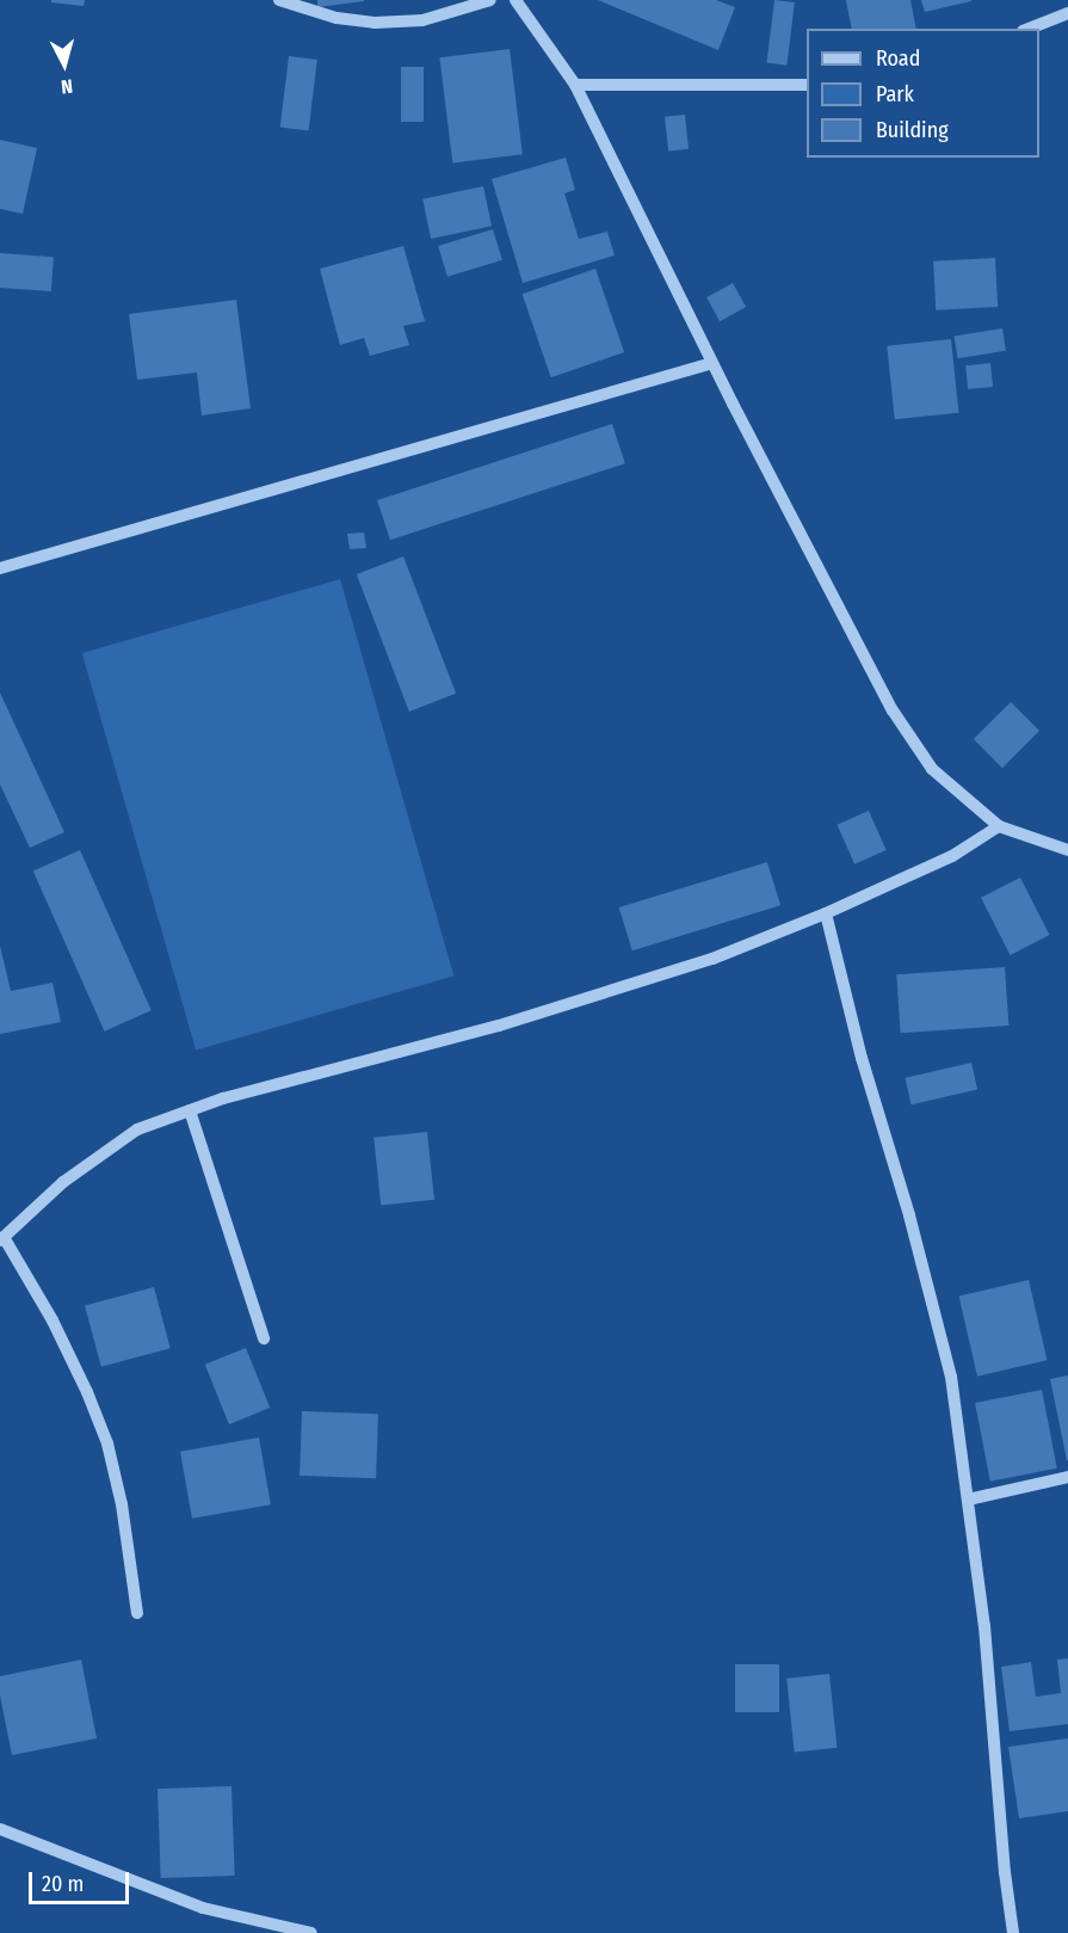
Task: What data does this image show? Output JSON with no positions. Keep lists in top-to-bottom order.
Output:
{
  "legend": ["Road", "Park", "Building"],
  "scale_bar": "20 m",
  "north": "bottom"
}
